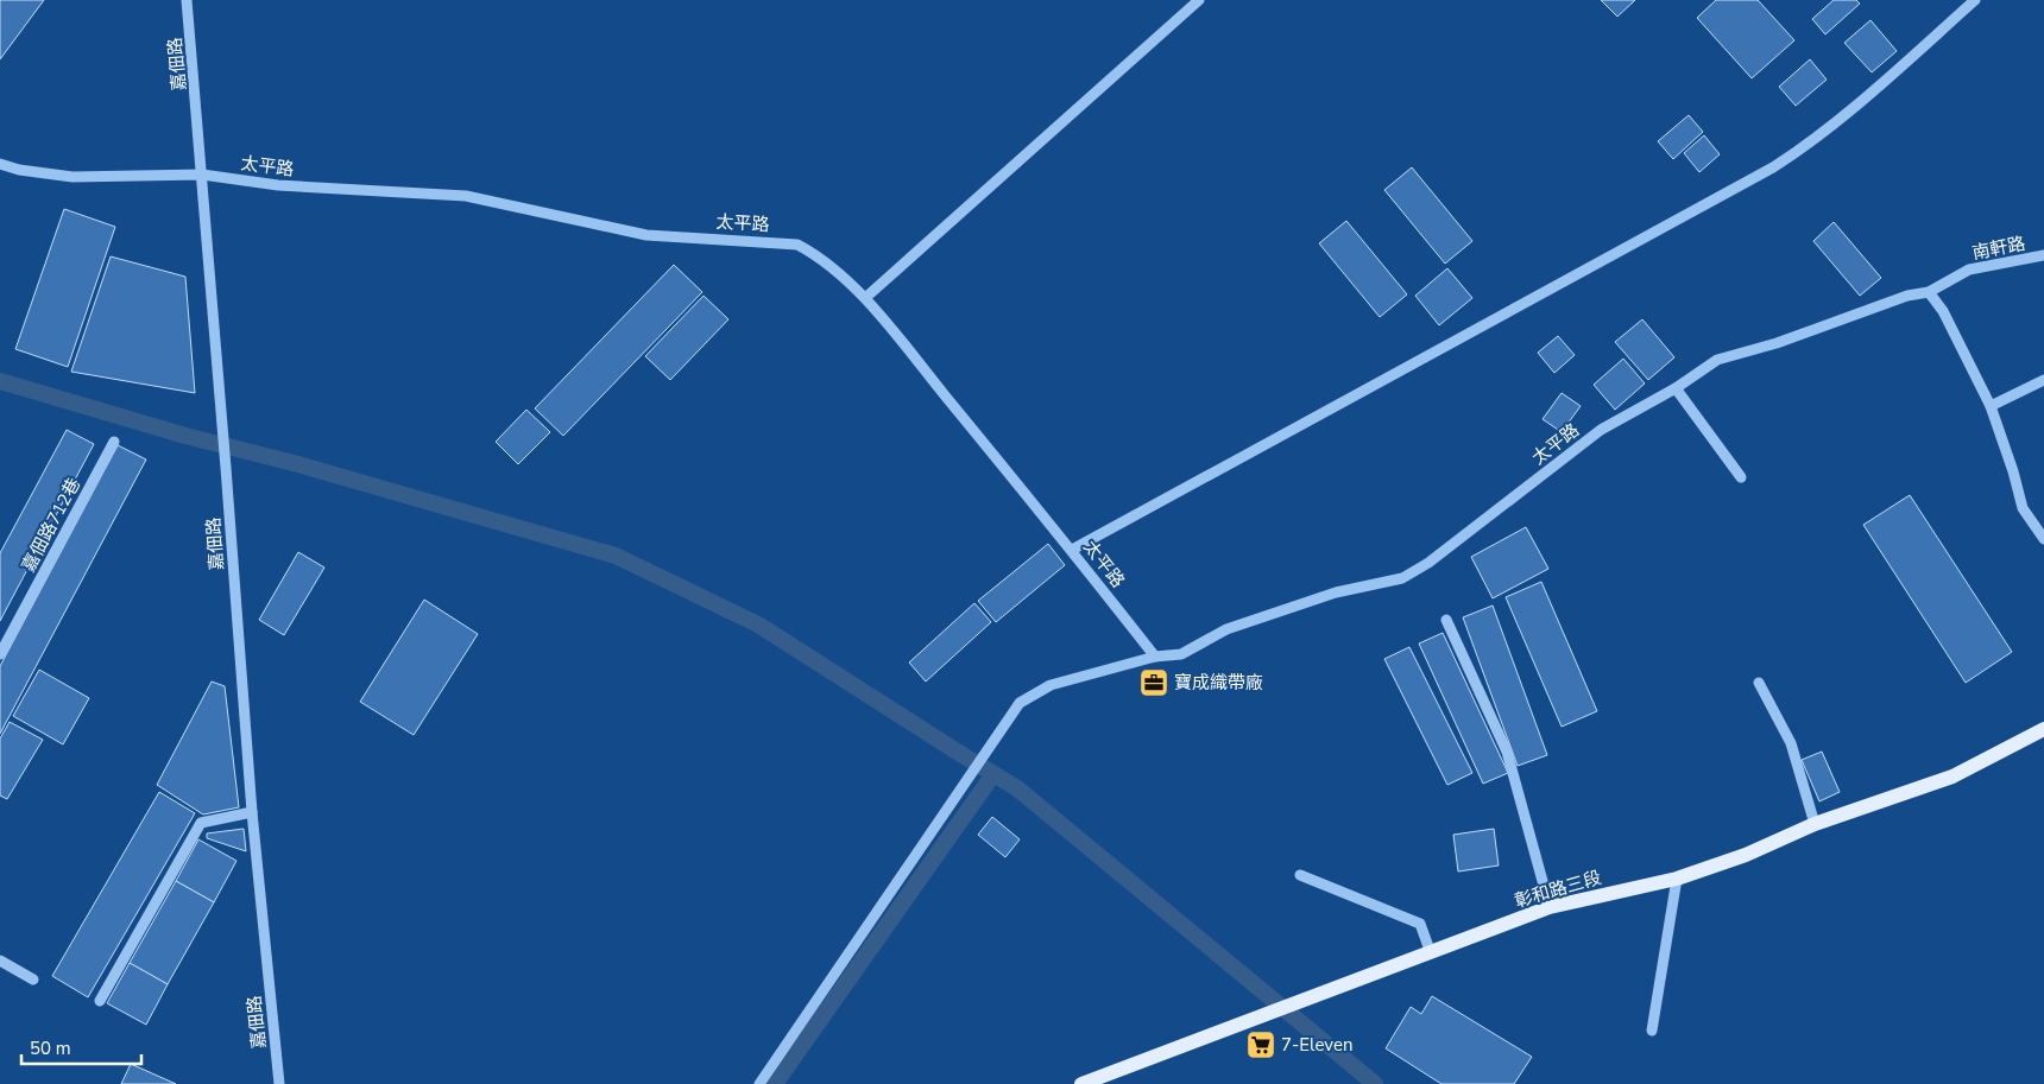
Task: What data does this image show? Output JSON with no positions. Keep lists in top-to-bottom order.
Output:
{
  "streets": {
    "main road": ["彰和路三段"],
    "street": [
      "嘉佃路",
      "太平路",
      "南軒路",
      "嘉佃路712巷"
    ]
  },
  "crossings": [
    ["嘉佃路", "太平路"],
    ["太平路", "南軒路"]
  ],
  "places": {
    "office": ["寶成織帶廠"],
    "supermarket": ["7-Eleven"]
  },
  "scale_bar": "50 m"
}
